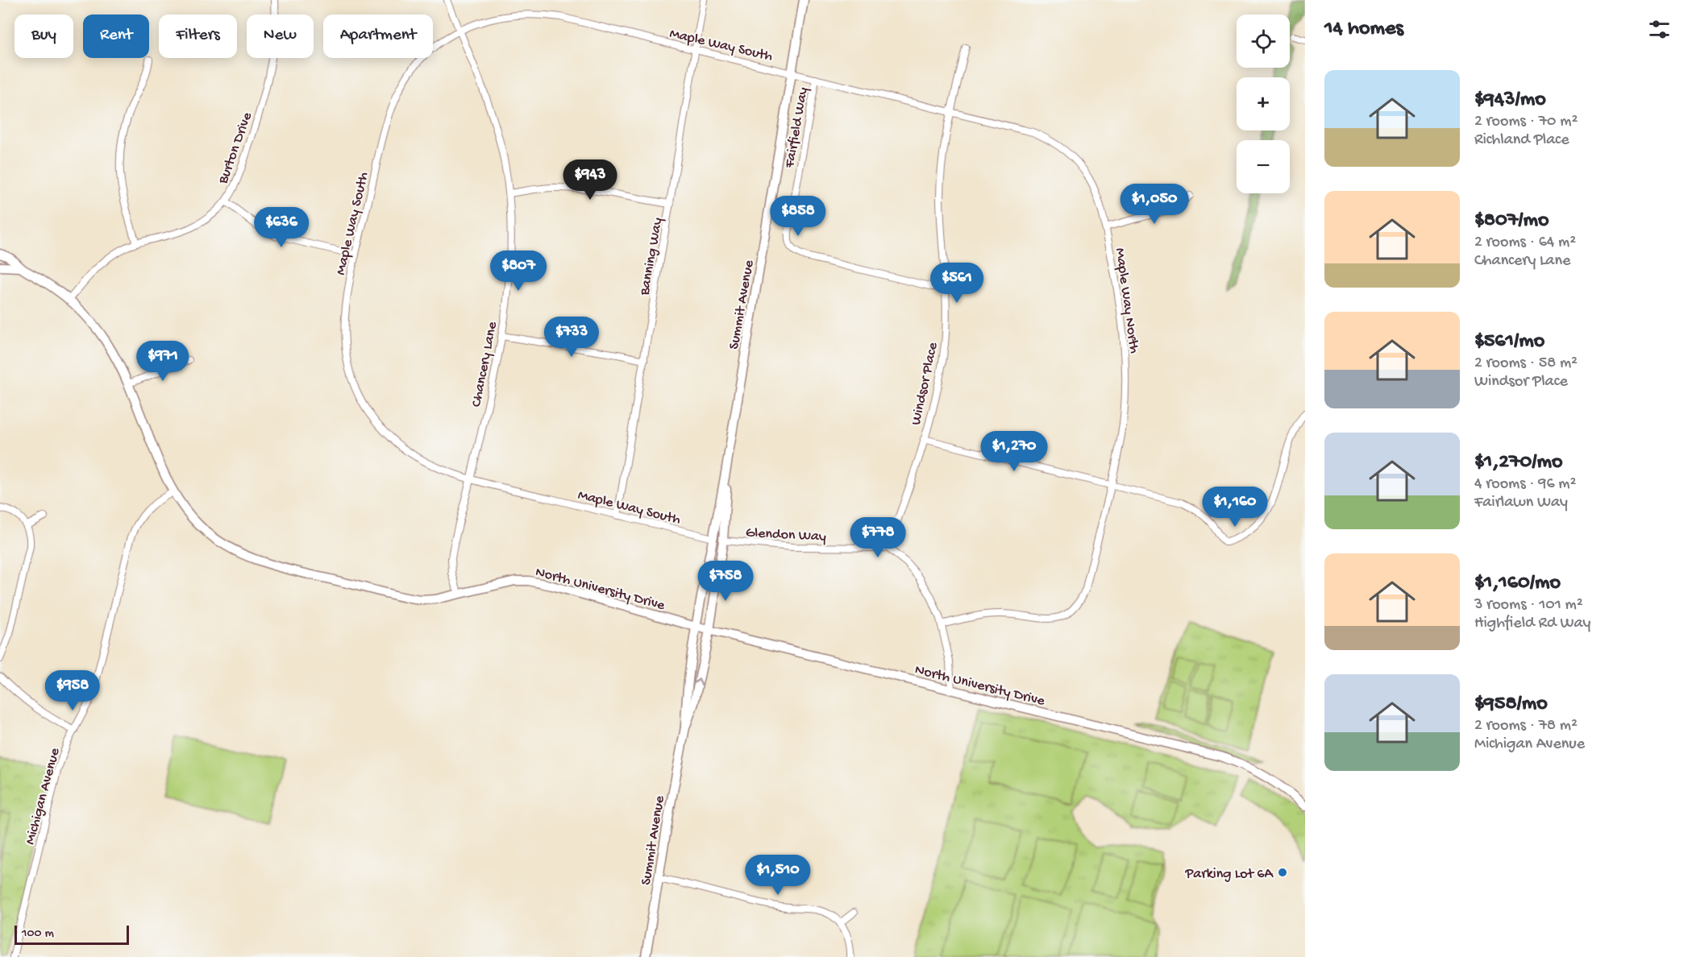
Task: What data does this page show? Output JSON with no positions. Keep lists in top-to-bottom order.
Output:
{
  "streets": {
    "street": [
      "Maple Way South",
      "Fairfield Way",
      "Burton Drive",
      "Banning Way",
      "Maple Way North",
      "Summit Avenue",
      "Chancery Lane",
      "Windsor Place",
      "Glendon Way",
      "North University Drive",
      "Michigan Avenue"
    ]
  },
  "crossings": [
    ["Maple Way South", "Banning Way"],
    ["Maple Way South", "Maple Way North"],
    ["Maple Way South", "Summit Avenue"],
    ["Maple Way South", "Chancery Lane"],
    ["Fairfield Way", "Maple Way North"],
    ["Fairfield Way", "Windsor Place"],
    ["Burton Drive", "North University Drive"],
    ["Maple Way North", "Summit Avenue"],
    ["Maple Way North", "Windsor Place"],
    ["Summit Avenue", "Glendon Way"],
    ["Summit Avenue", "North University Drive"],
    ["Chancery Lane", "North University Drive"],
    ["Windsor Place", "Glendon Way"],
    ["North University Drive", "Michigan Avenue"]
  ],
  "places": ["Parking Lot 6A"],
  "scale_bar": "100 m",
  "page": {
    "heading": "14 homes",
    "map_buttons": ["+", "−"],
    "chip": [
      "Buy",
      "Rent",
      "Filters",
      "New",
      "Apartment"
    ],
    "list": [
      {
        "name": "$943/mo",
        "note": "2 rooms · 70 m² · Richland Place"
      },
      {
        "name": "$807/mo",
        "note": "2 rooms · 64 m² · Chancery Lane"
      },
      {
        "name": "$561/mo",
        "note": "2 rooms · 58 m² · Windsor Place"
      },
      {
        "name": "$1,270/mo",
        "note": "4 rooms · 96 m² · Fairlawn Way"
      },
      {
        "name": "$1,160/mo",
        "note": "3 rooms · 101 m² · Highfield Rd Way"
      },
      {
        "name": "$958/mo",
        "note": "2 rooms · 78 m² · Michigan Avenue"
      }
    ],
    "price": [
      "$943",
      "$1,050",
      "$858",
      "$636",
      "$807",
      "$561",
      "$733",
      "$971",
      "$1,270",
      "$1,160",
      "$778",
      "$758",
      "$958",
      "$1,510"
    ],
    "scale": "100 m"
  }
}
